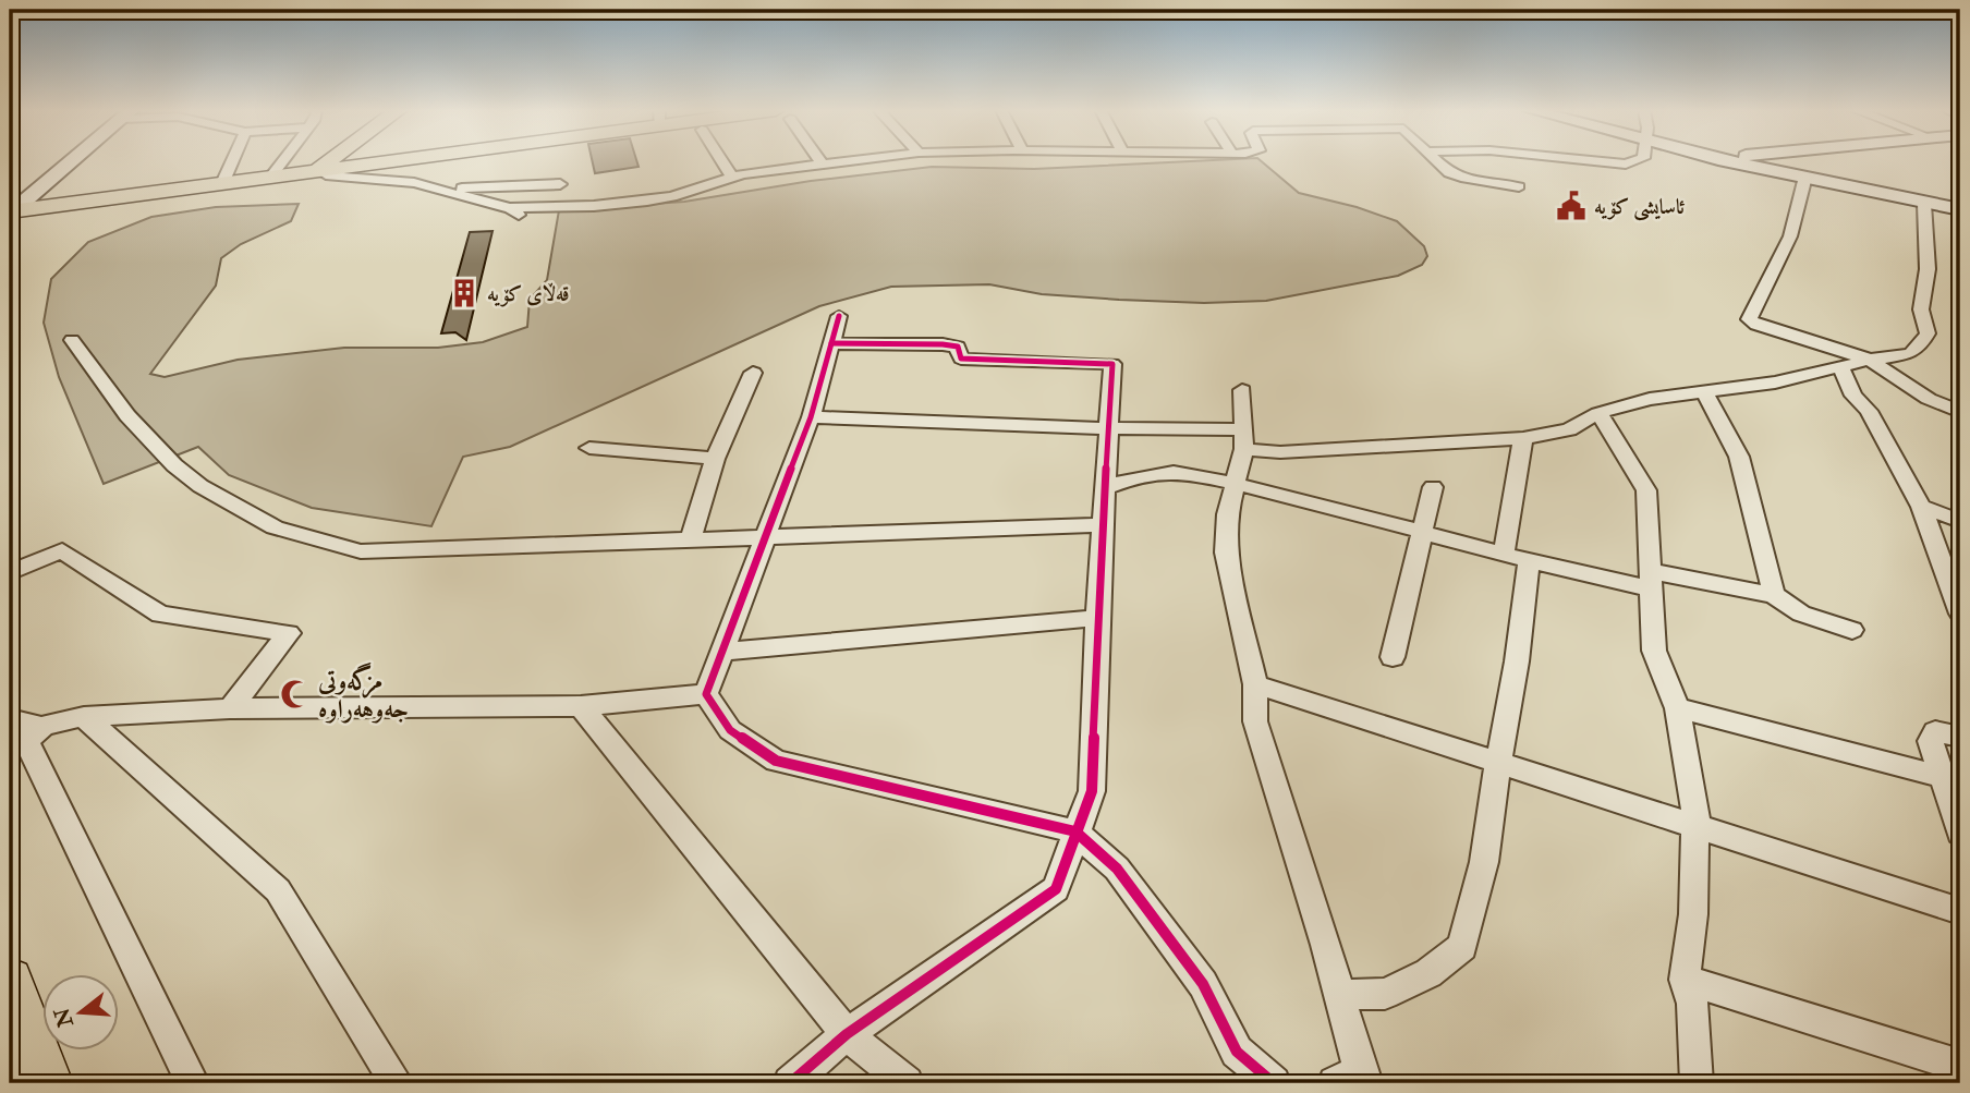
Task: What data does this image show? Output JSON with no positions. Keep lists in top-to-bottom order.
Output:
{
  "places": {
    "public building": ["ئاسایشی کۆیە"],
    "building": ["قەڵای کۆیە"],
    "mosque": ["مزگه‌وتی جه‌وهه‌راوه"]
  },
  "north": "left"
}
